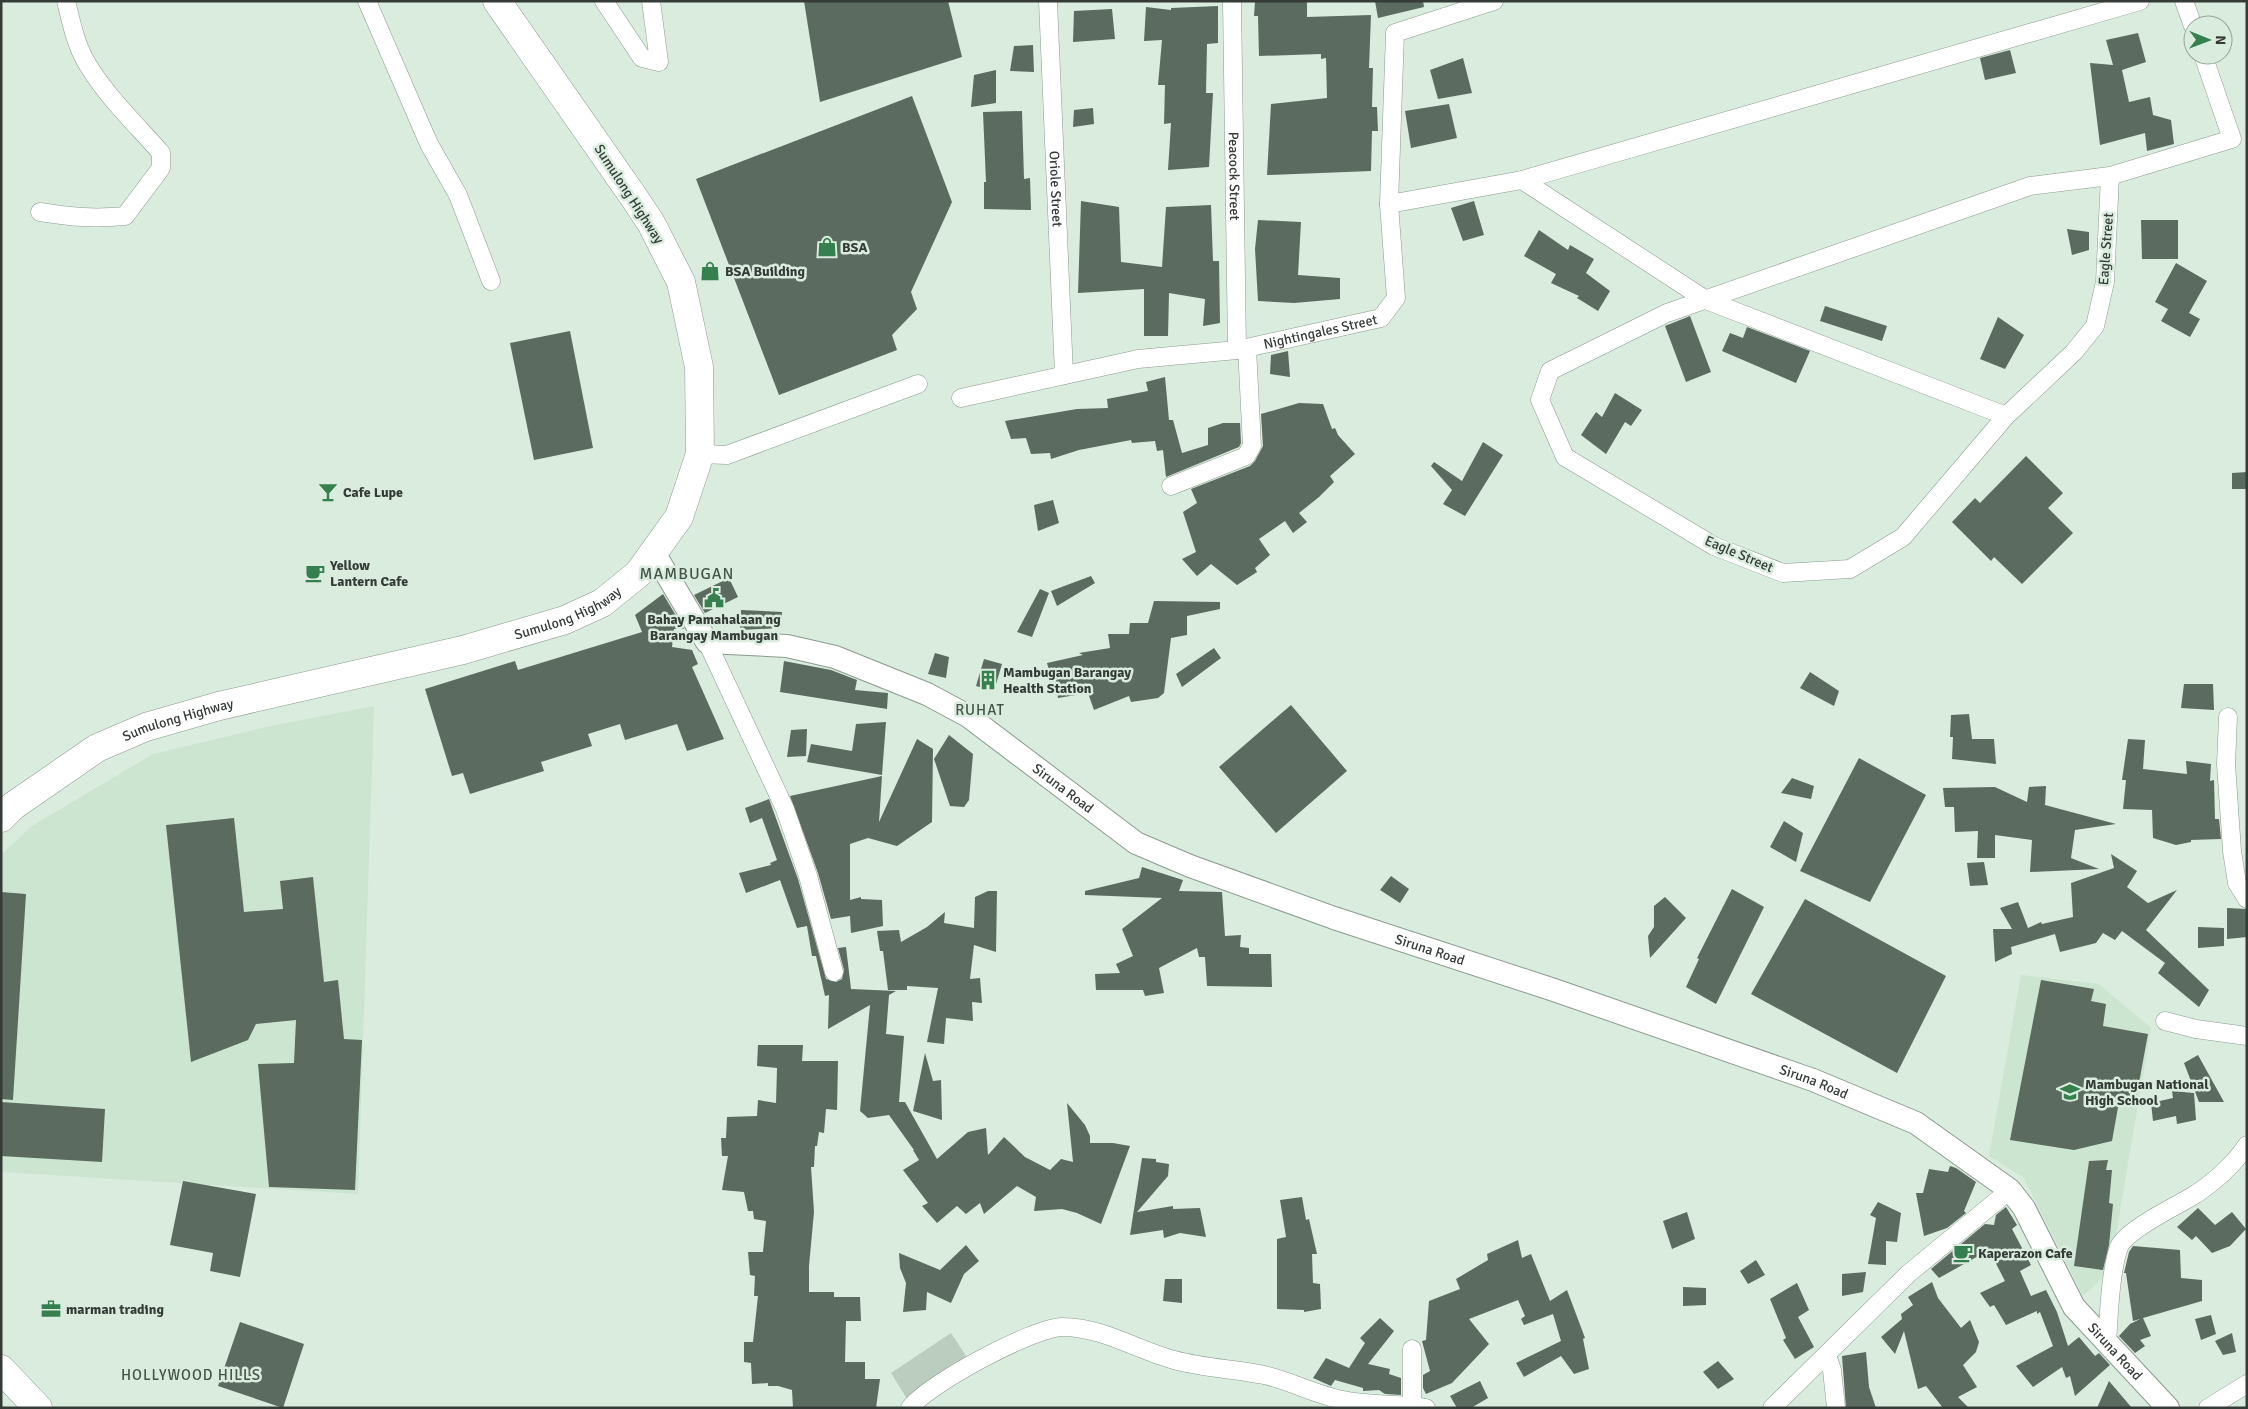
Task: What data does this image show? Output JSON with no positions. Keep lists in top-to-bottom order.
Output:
{
  "streets": {
    "main road": ["Sumulong Highway"],
    "street": [
      "Peacock Street",
      "Oriole Street",
      "Eagle Street",
      "Nightingales Street",
      "Siruna Road"
    ]
  },
  "crossings": [
    ["Peacock Street", "Nightingales Street"],
    ["Oriole Street", "Nightingales Street"]
  ],
  "districts": ["MAMBUGAN", "RUHAT", "HOLLYWOOD HILLS"],
  "places": {
    "shop": ["BSA", "BSA Building"],
    "bar": ["Cafe Lupe"],
    "cafe": ["Yellow Lantern Cafe", "Kaperazon Cafe"],
    "public building": ["Bahay Pamahalaan ng Barangay Mambugan"],
    "building": ["Mambugan Barangay Health Station"],
    "school or university": ["Mambugan National High School"],
    "office": ["marman trading"]
  },
  "north": "right"
}
